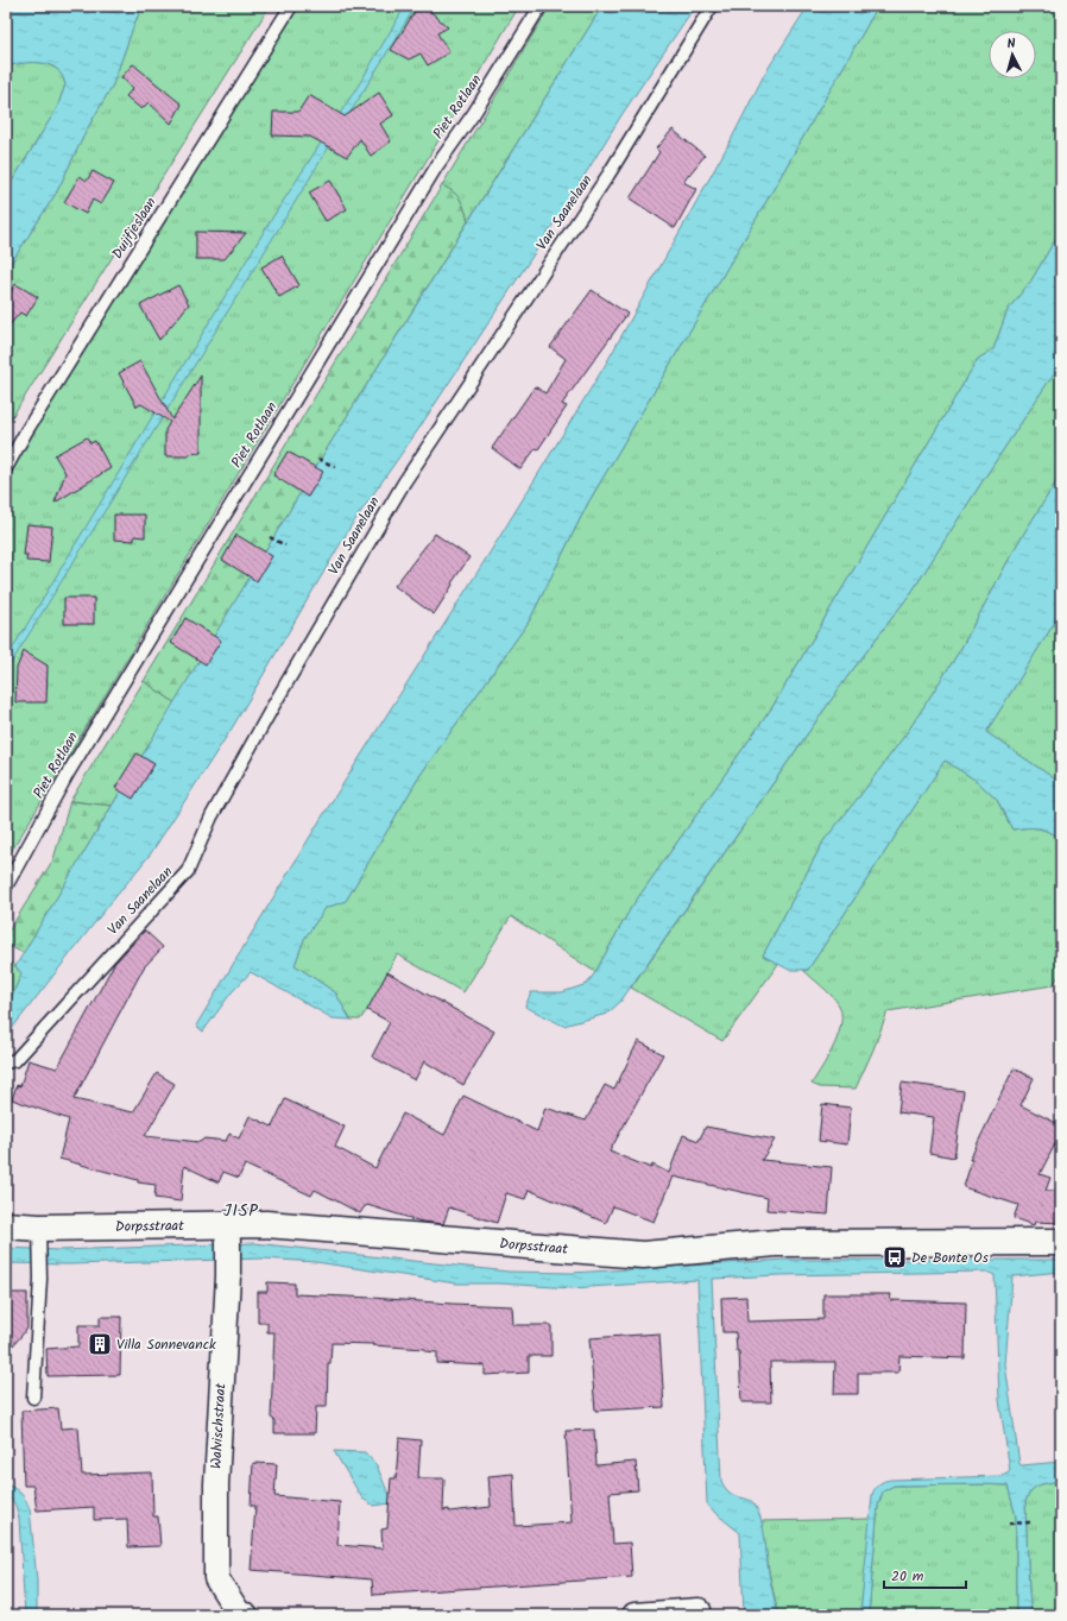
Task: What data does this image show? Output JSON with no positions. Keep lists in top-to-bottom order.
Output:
{
  "streets": {
    "street": ["Dorpsstraat", "Walvischstraat"],
    "lane": ["Piet Rotlaan", "Van Saanelaan", "Duijfjeslaan"]
  },
  "crossings": [
    ["Dorpsstraat", "Walvischstraat"]
  ],
  "districts": ["JISP"],
  "places": {
    "bus stop": ["De Bonte Os"],
    "building": ["Villa Sonnevanck"]
  },
  "scale_bar": "20 m",
  "north": "top"
}
